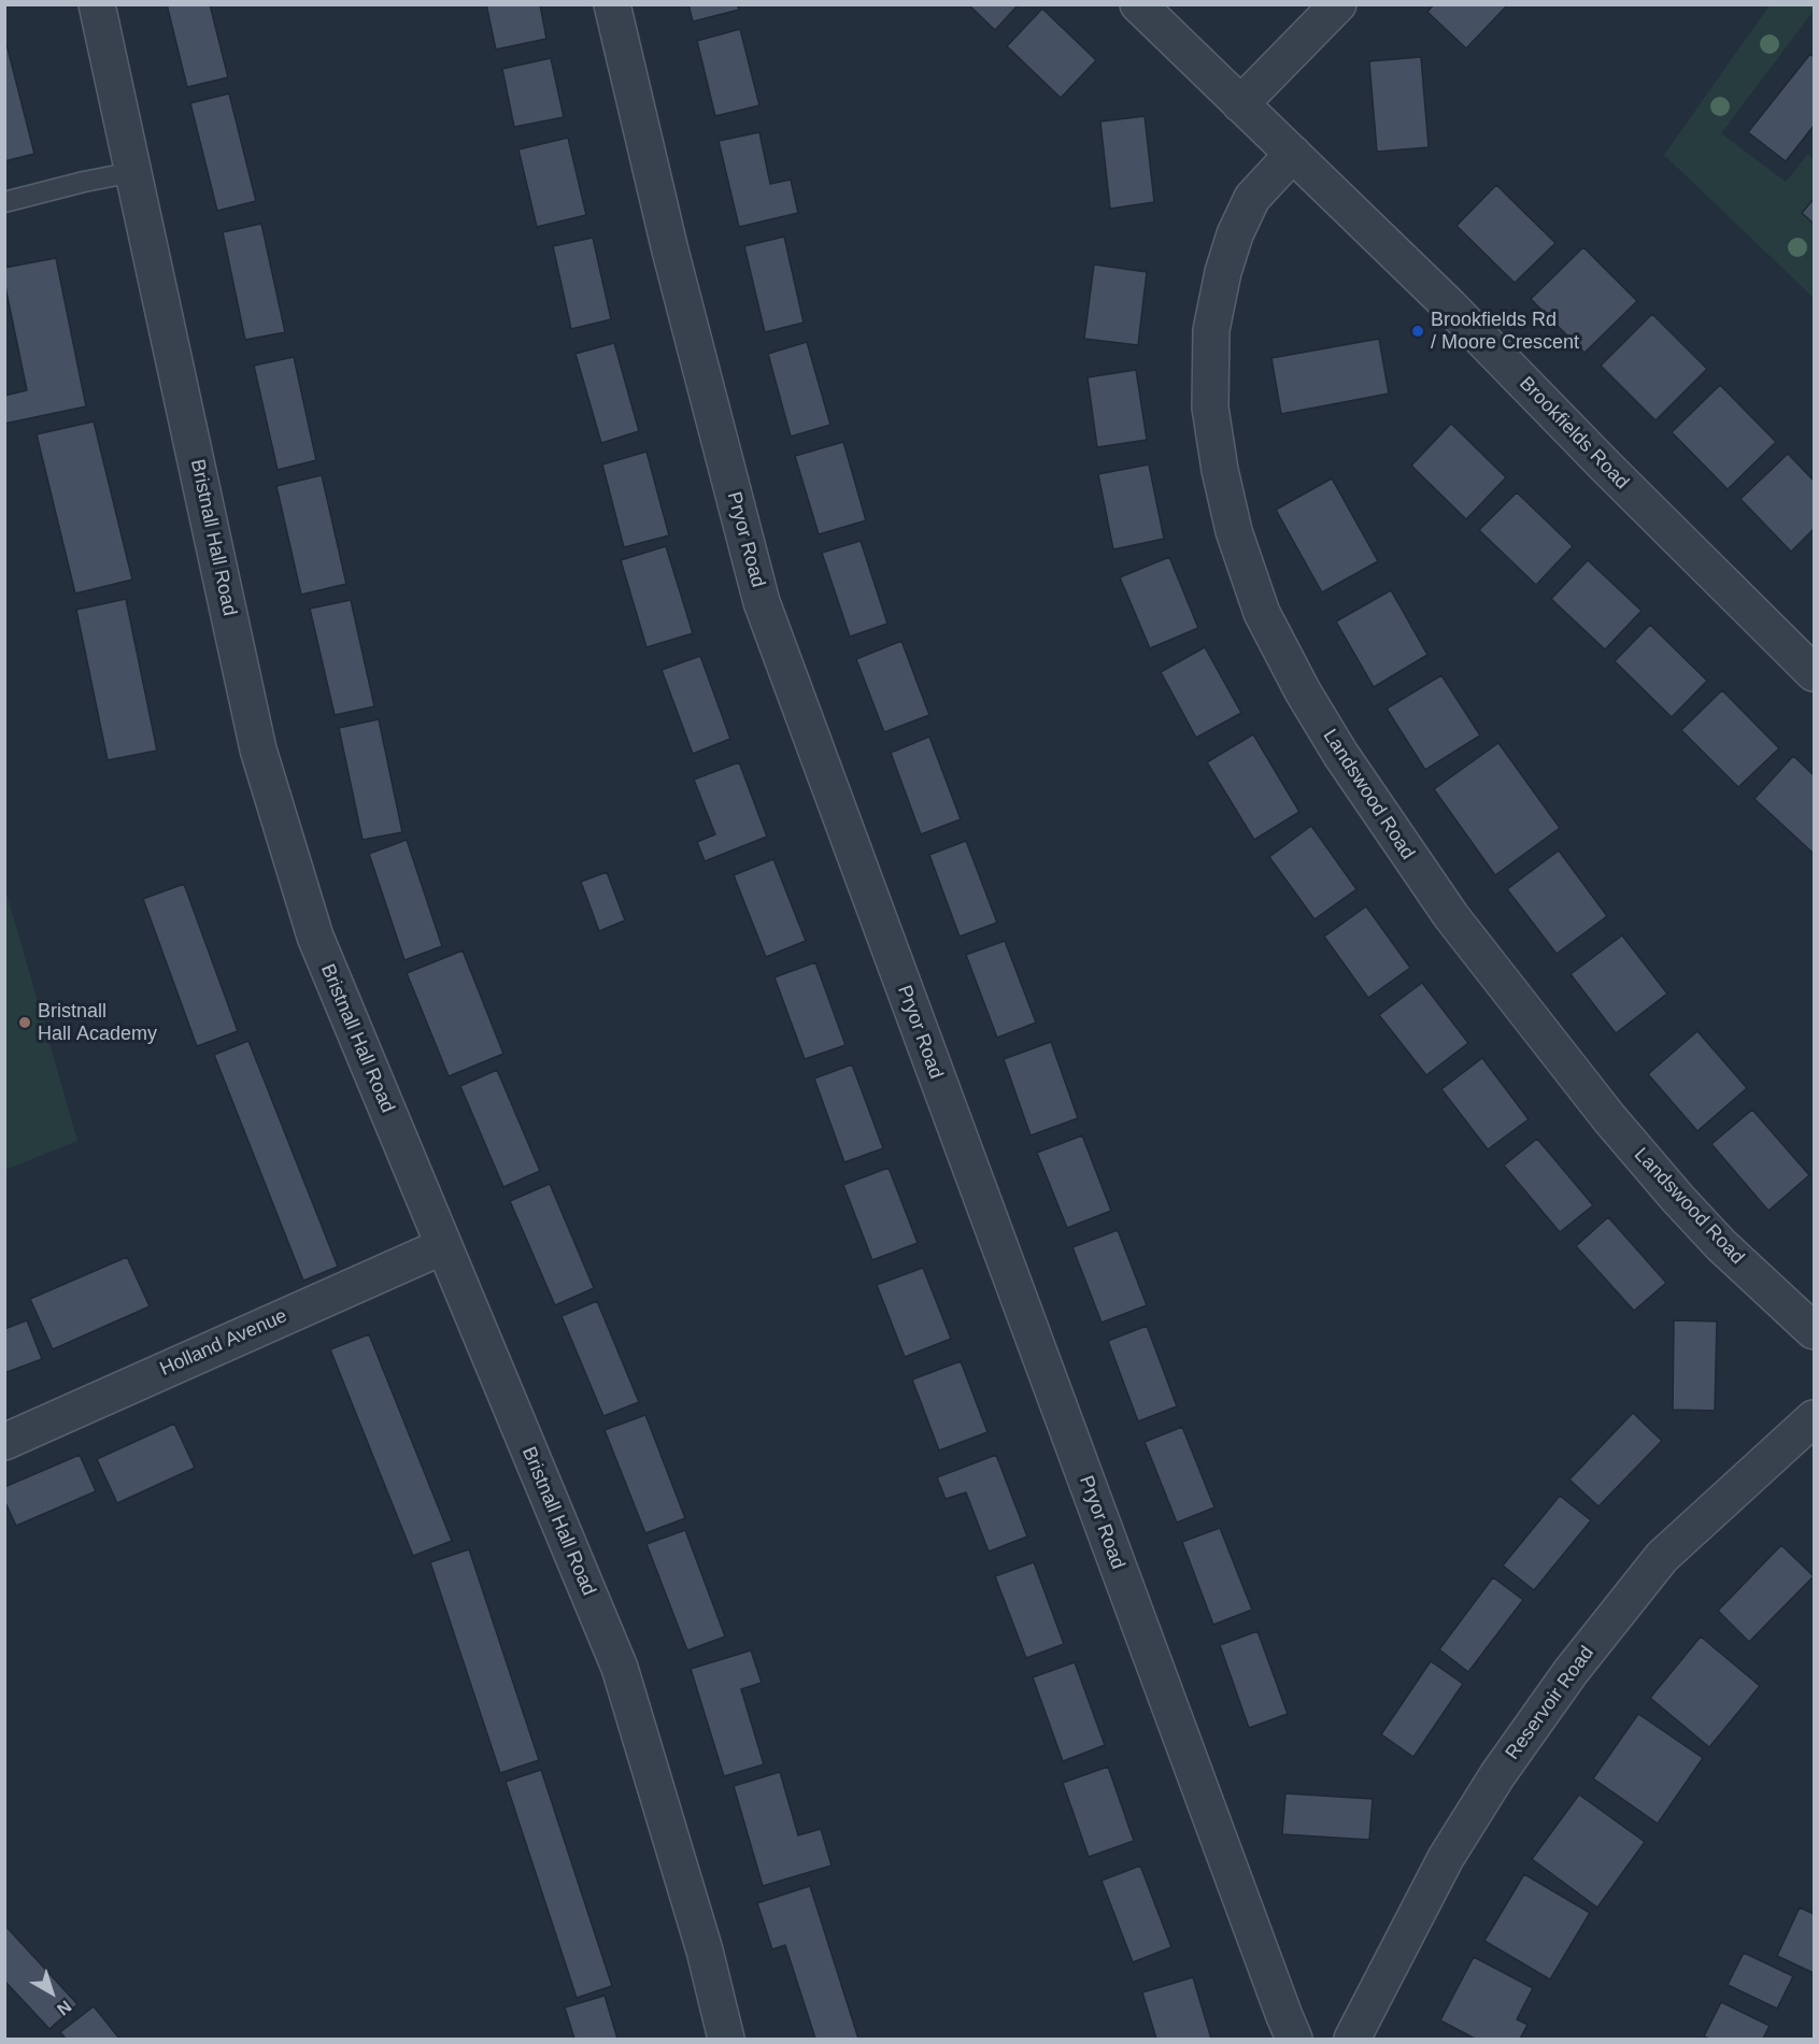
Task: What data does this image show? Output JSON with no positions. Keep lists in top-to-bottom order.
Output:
{
  "streets": {
    "street": [
      "Brookfields Road",
      "Bristnall Hall Road",
      "Pryor Road",
      "Landswood Road",
      "Holland Avenue",
      "Reservoir Road"
    ]
  },
  "crossings": [
    ["Brookfields Road", "Landswood Road"],
    ["Bristnall Hall Road", "Holland Avenue"]
  ],
  "places": ["Brookfields Rd / Moore Crescent", "Bristnall Hall Academy"],
  "north": "bottom right"
}
